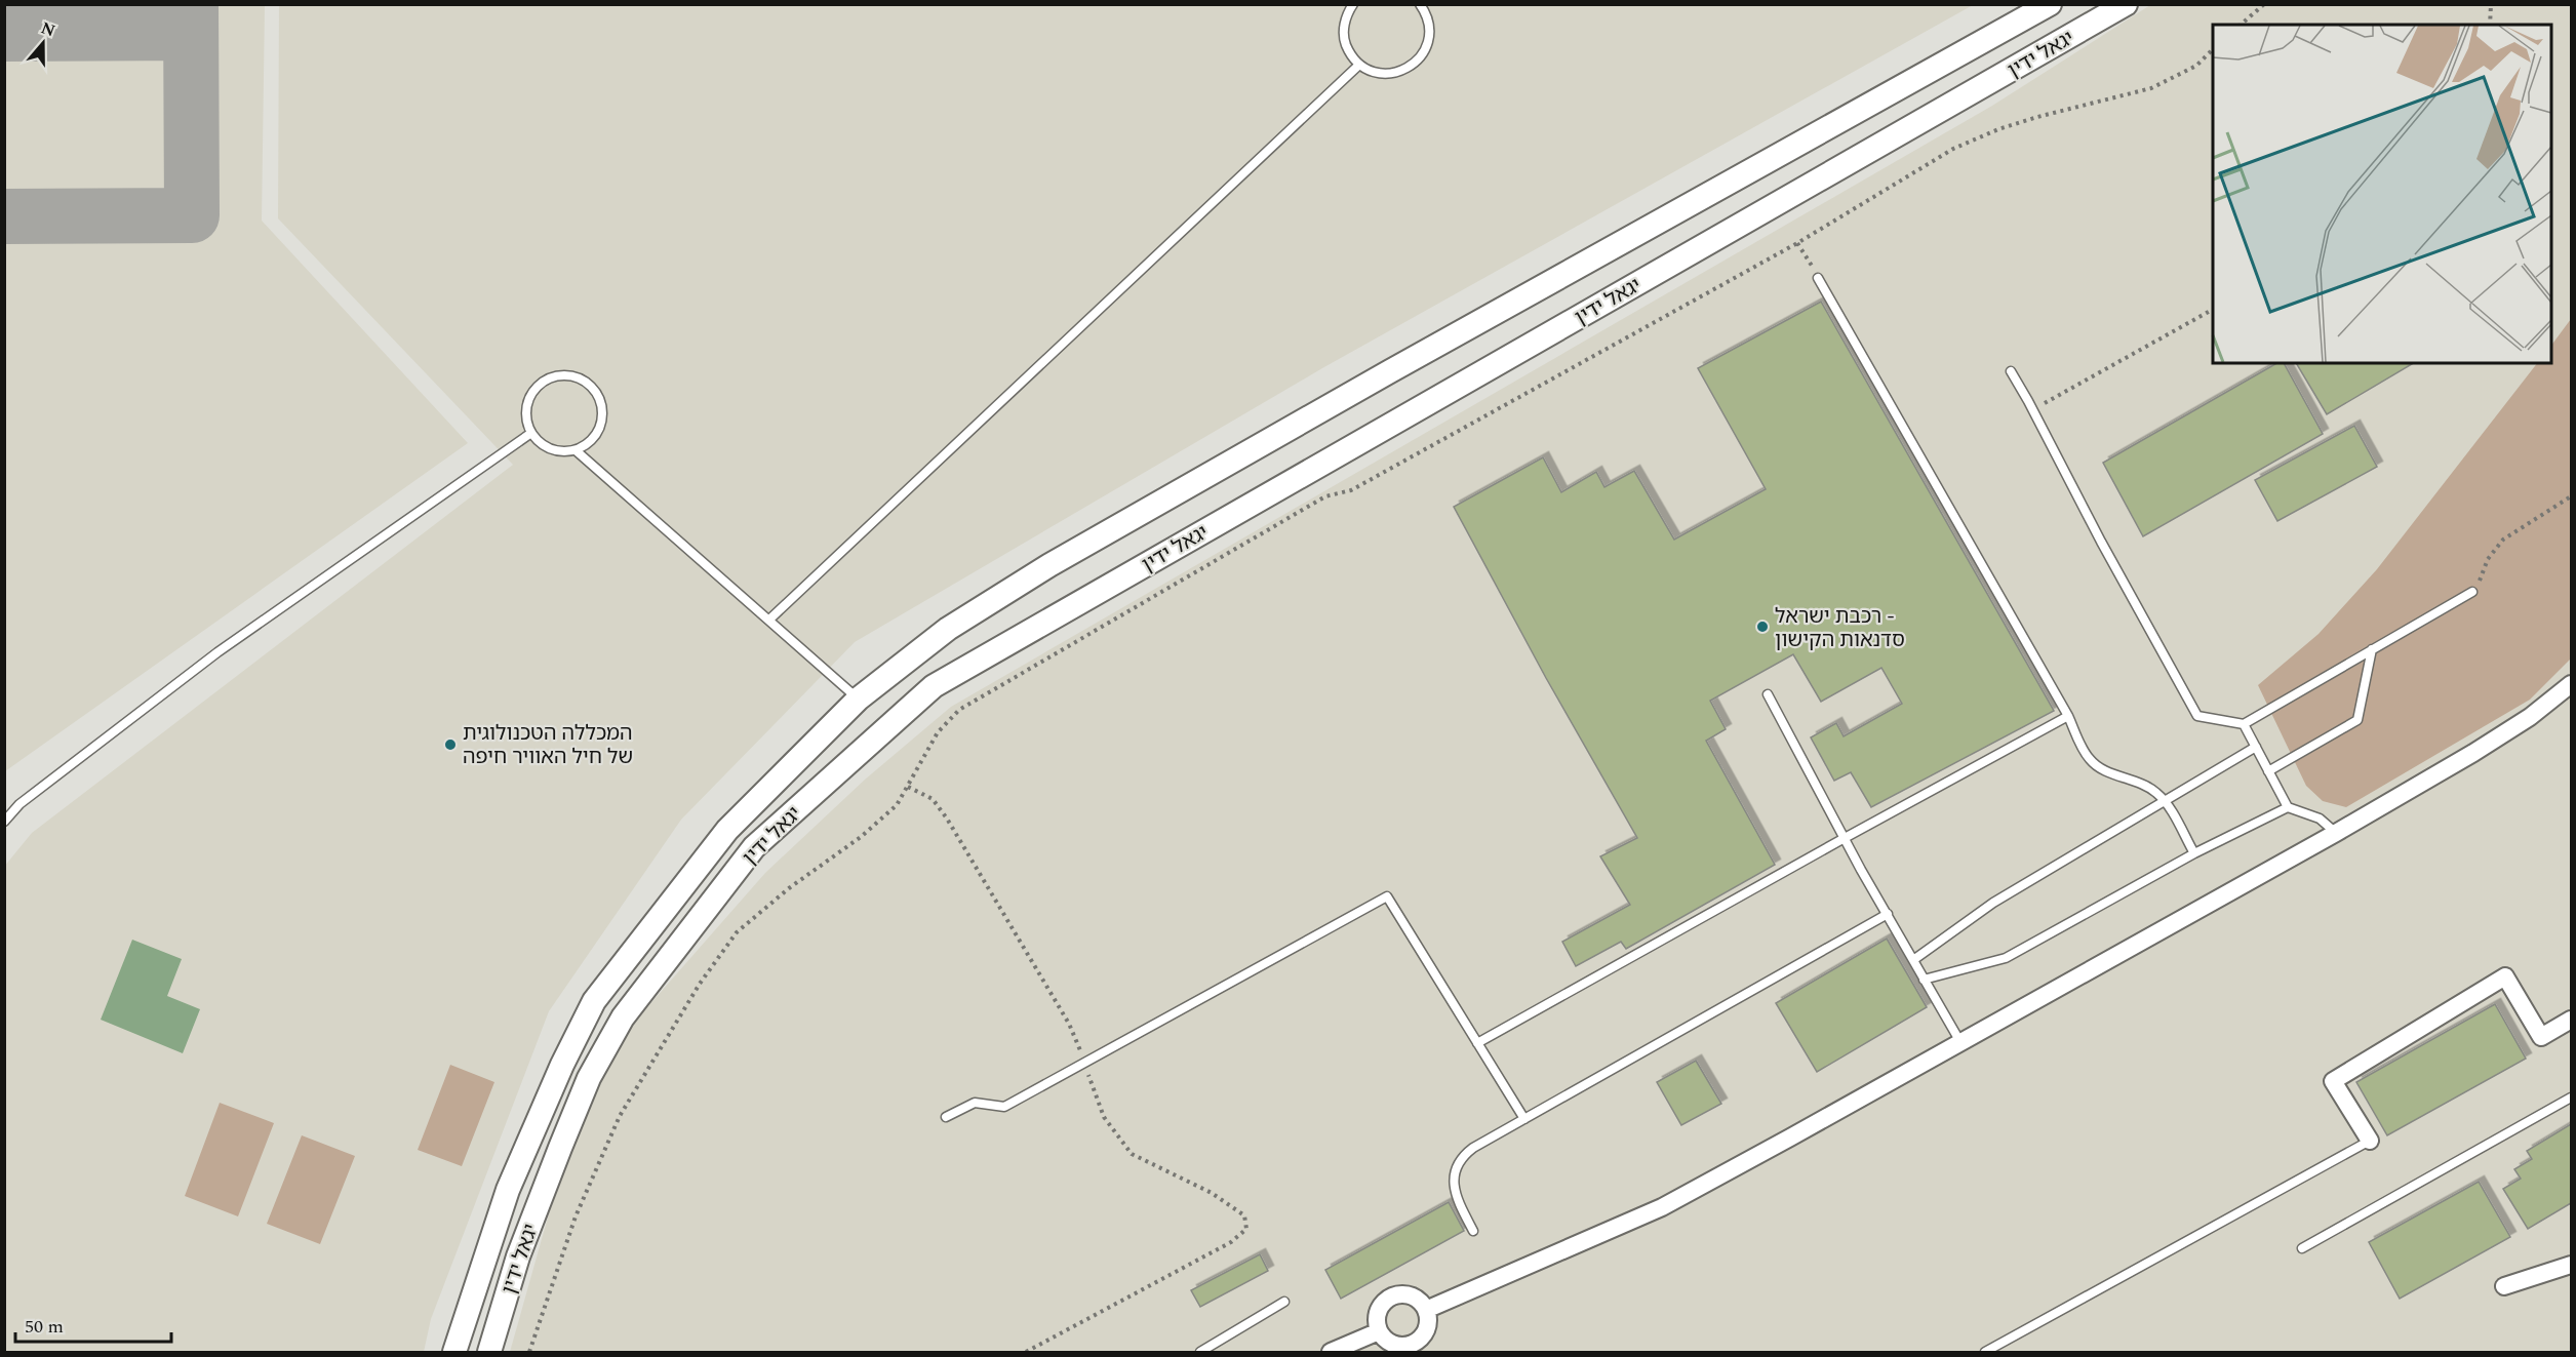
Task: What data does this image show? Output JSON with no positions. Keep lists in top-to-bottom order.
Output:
{
  "streets": {
    "main road": ["יגאל ידין"]
  },
  "places": ["רכבת ישראל - סדנאות הקישון", "המכללה הטכנולוגית של חיל האוויר חיפה"],
  "scale_bar": "50 m",
  "north": "top"
}
